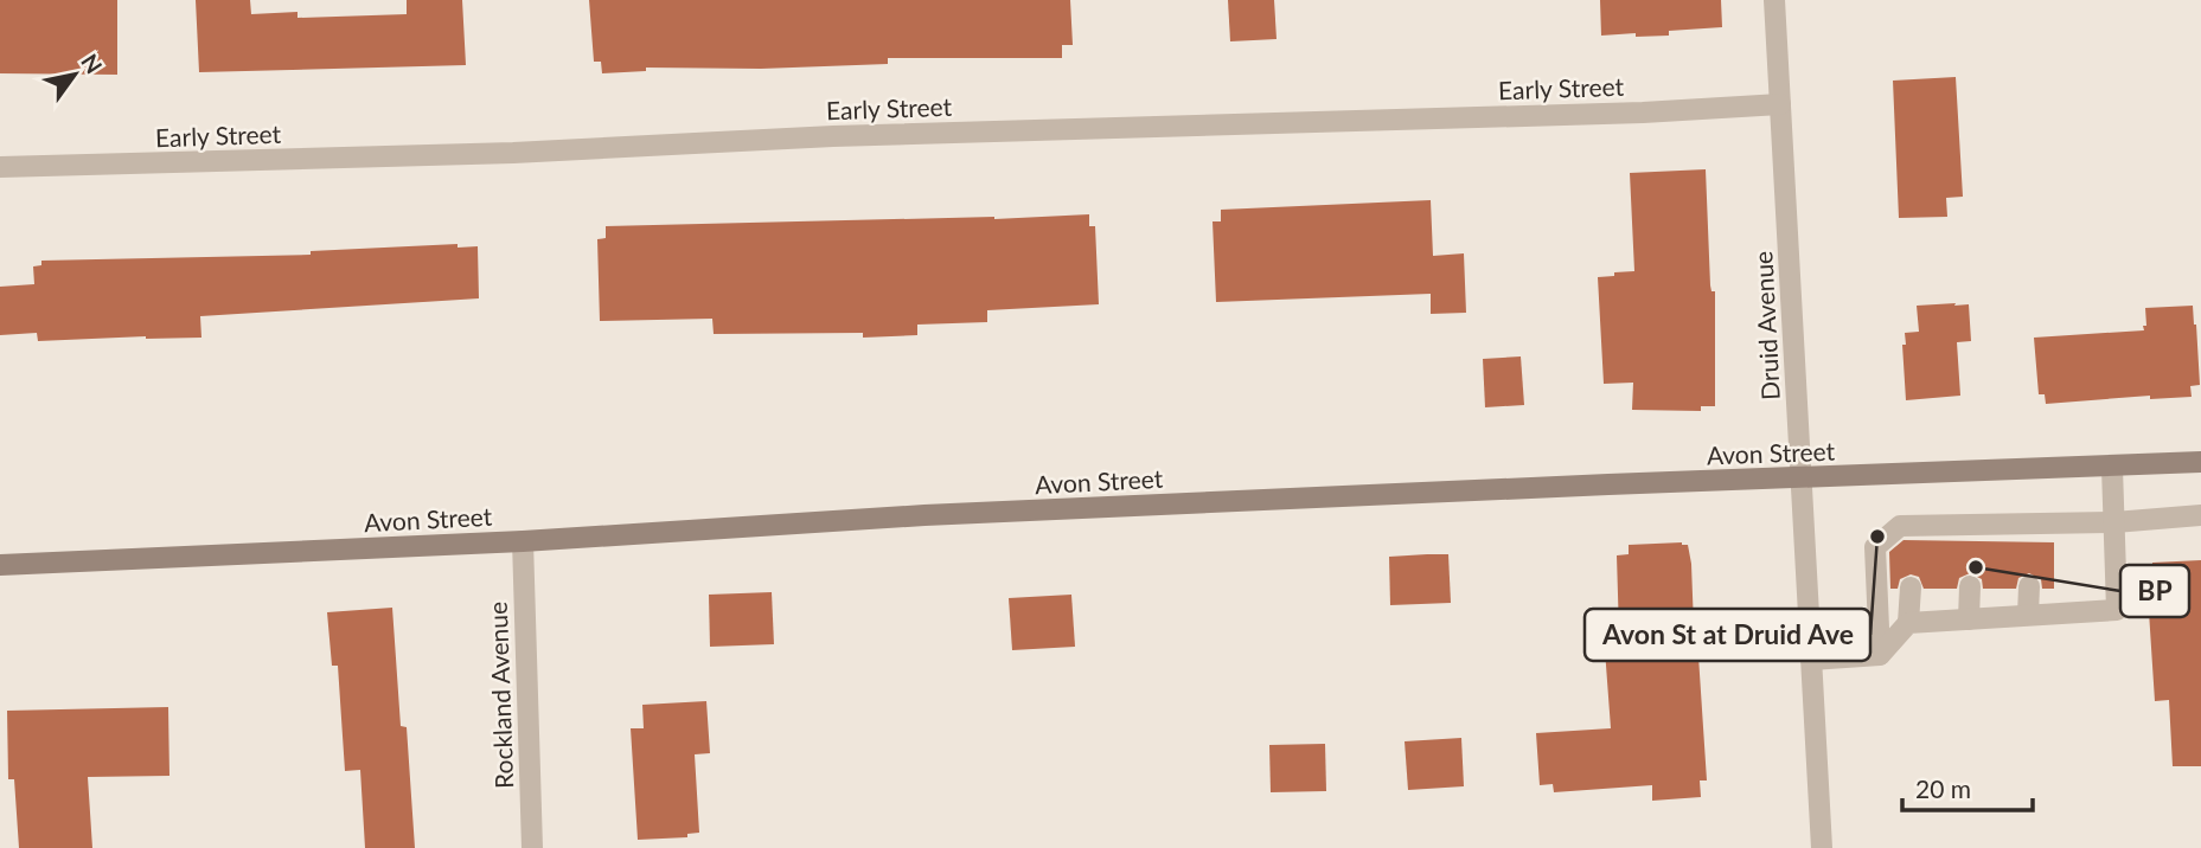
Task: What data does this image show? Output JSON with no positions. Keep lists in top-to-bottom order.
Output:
{
  "streets": {
    "main road": ["Avon Street"],
    "street": ["Early Street", "Druid Avenue", "Rockland Avenue"]
  },
  "crossings": [
    ["Early Street", "Druid Avenue"],
    ["Druid Avenue", "Avon Street"],
    ["Avon Street", "Rockland Avenue"]
  ],
  "places": ["Avon St at Druid Ave", "BP"],
  "scale_bar": "20 m",
  "north": "top right"
}
